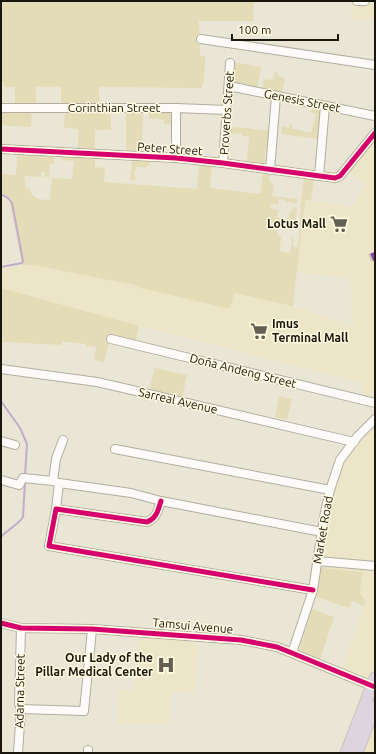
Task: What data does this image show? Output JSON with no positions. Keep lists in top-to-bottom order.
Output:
{
  "streets": {
    "street": [
      "Genesis Street",
      "Corinthian Street",
      "Proverbs Street",
      "Peter Street",
      "Doña Andeng Street",
      "Sarreal Avenue",
      "Market Road",
      "Tamsui Avenue",
      "Adarna Street"
    ]
  },
  "crossings": [
    ["Genesis Street", "Proverbs Street"],
    ["Corinthian Street", "Proverbs Street"],
    ["Proverbs Street", "Peter Street"],
    ["Sarreal Avenue", "Market Road"],
    ["Market Road", "Tamsui Avenue"],
    ["Tamsui Avenue", "Adarna Street"]
  ],
  "places": {
    "supermarket": ["Lotus Mall", "Imus Terminal Mall"],
    "hospital": ["Our Lady of the Pillar Medical Center"]
  },
  "scale_bar": "100 m"
}
